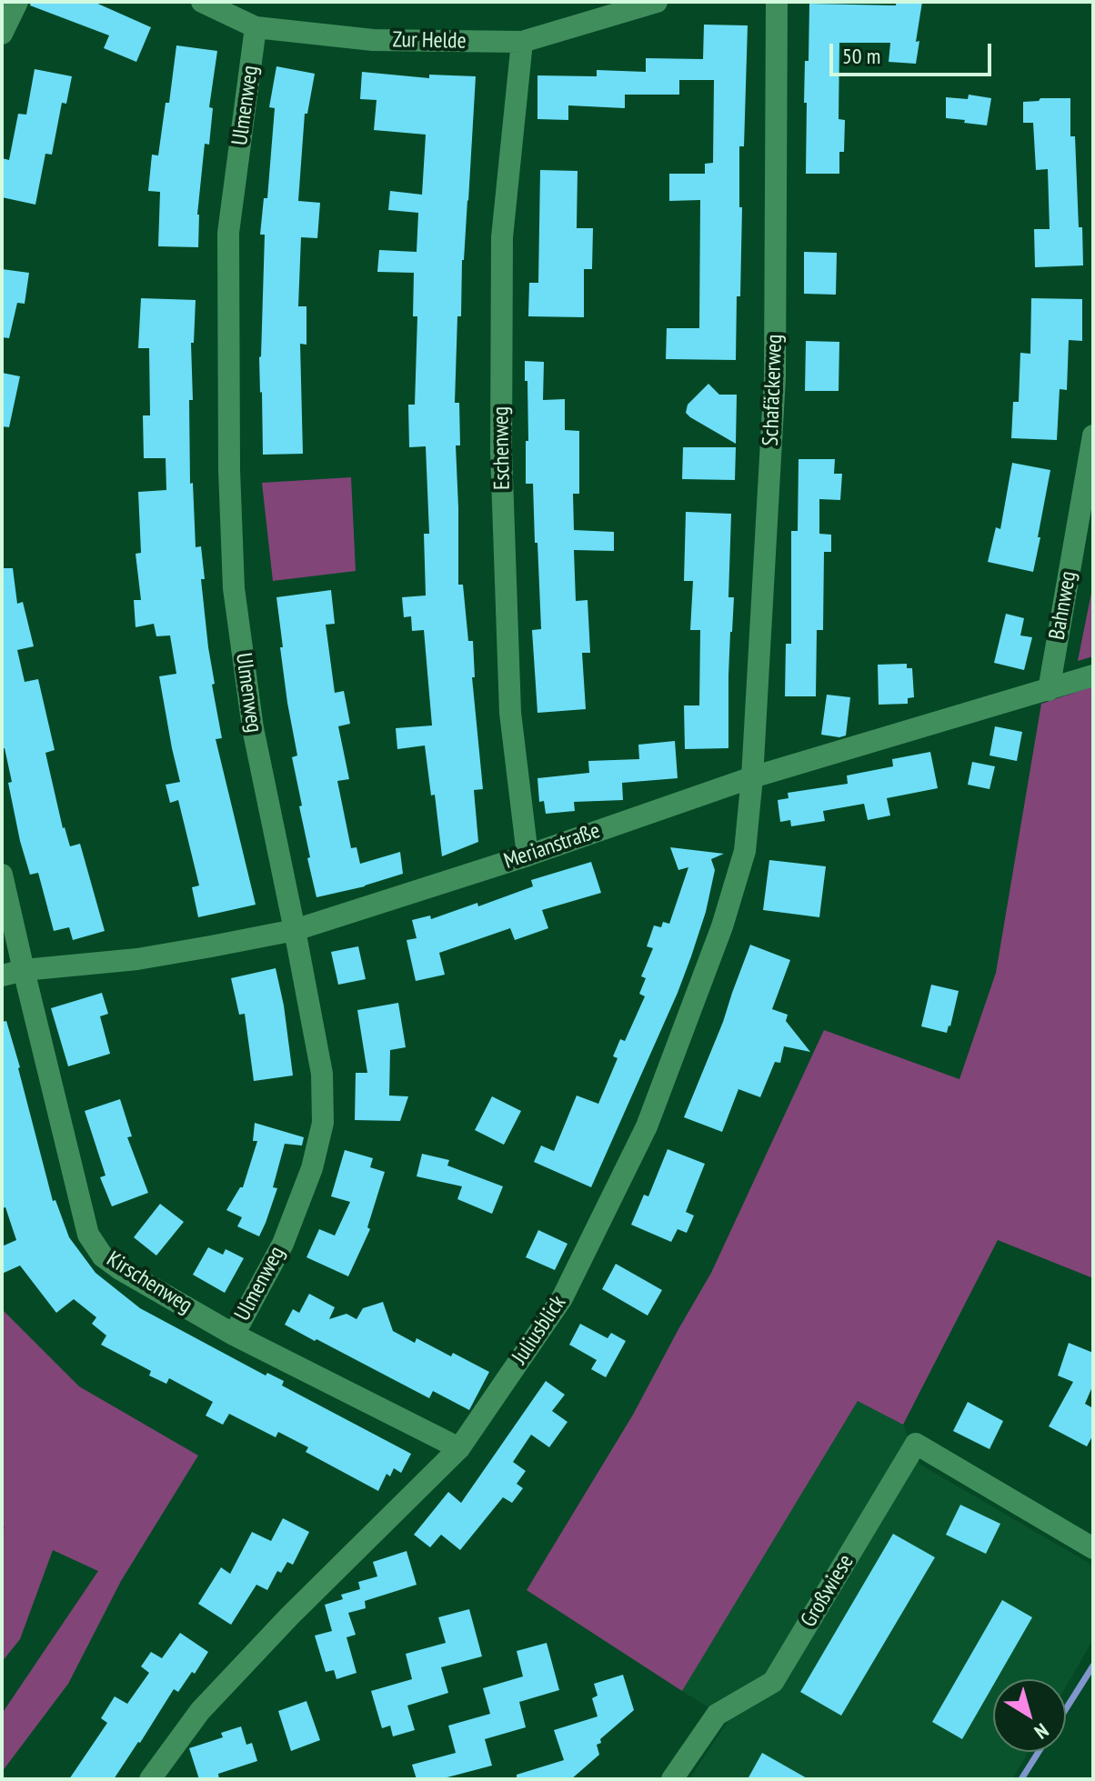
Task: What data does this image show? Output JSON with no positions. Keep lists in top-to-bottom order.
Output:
{
  "streets": {
    "street": [
      "Zur Helde",
      "Ulmenweg",
      "Schafäckerweg",
      "Eschenweg",
      "Bahnweg",
      "Merianstraße",
      "Kirschenweg",
      "Juliusblick",
      "Großwiese"
    ]
  },
  "crossings": [
    ["Zur Helde", "Ulmenweg"],
    ["Zur Helde", "Eschenweg"],
    ["Ulmenweg", "Merianstraße"],
    ["Ulmenweg", "Kirschenweg"],
    ["Schafäckerweg", "Merianstraße"],
    ["Schafäckerweg", "Juliusblick"],
    ["Eschenweg", "Merianstraße"],
    ["Bahnweg", "Merianstraße"],
    ["Merianstraße", "Kirschenweg"],
    ["Merianstraße", "Juliusblick"],
    ["Kirschenweg", "Juliusblick"]
  ],
  "scale_bar": "50 m",
  "north": "bottom right"
}
